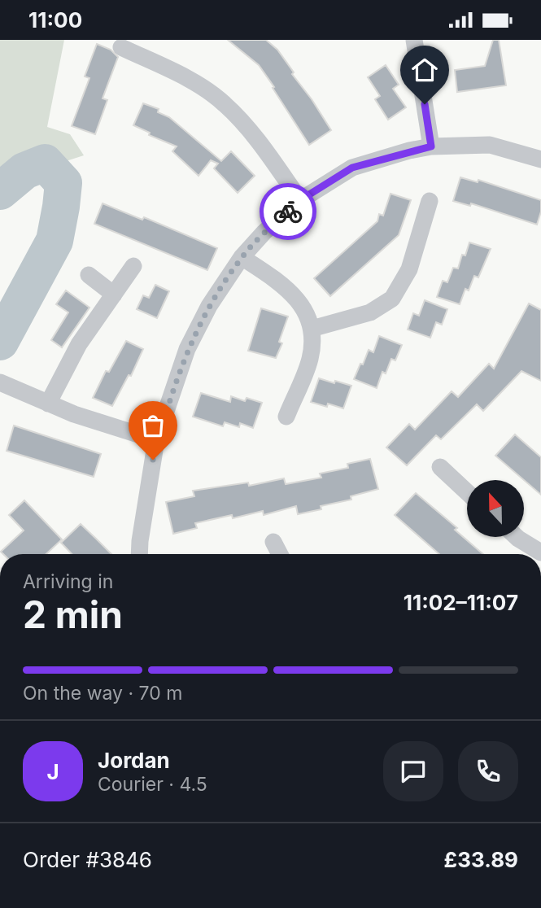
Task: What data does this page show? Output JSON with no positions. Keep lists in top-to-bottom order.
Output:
{
  "north": "top",
  "page": {
    "status": "11:00",
    "heading": ["2 min", "Arriving in", "11:02–11:07"],
    "panel": [
      "Jordan",
      "Courier · 4.5",
      "Order #3846",
      "£33.89"
    ],
    "bar": "On the way · 70 m",
    "round": "J"
  }
}
